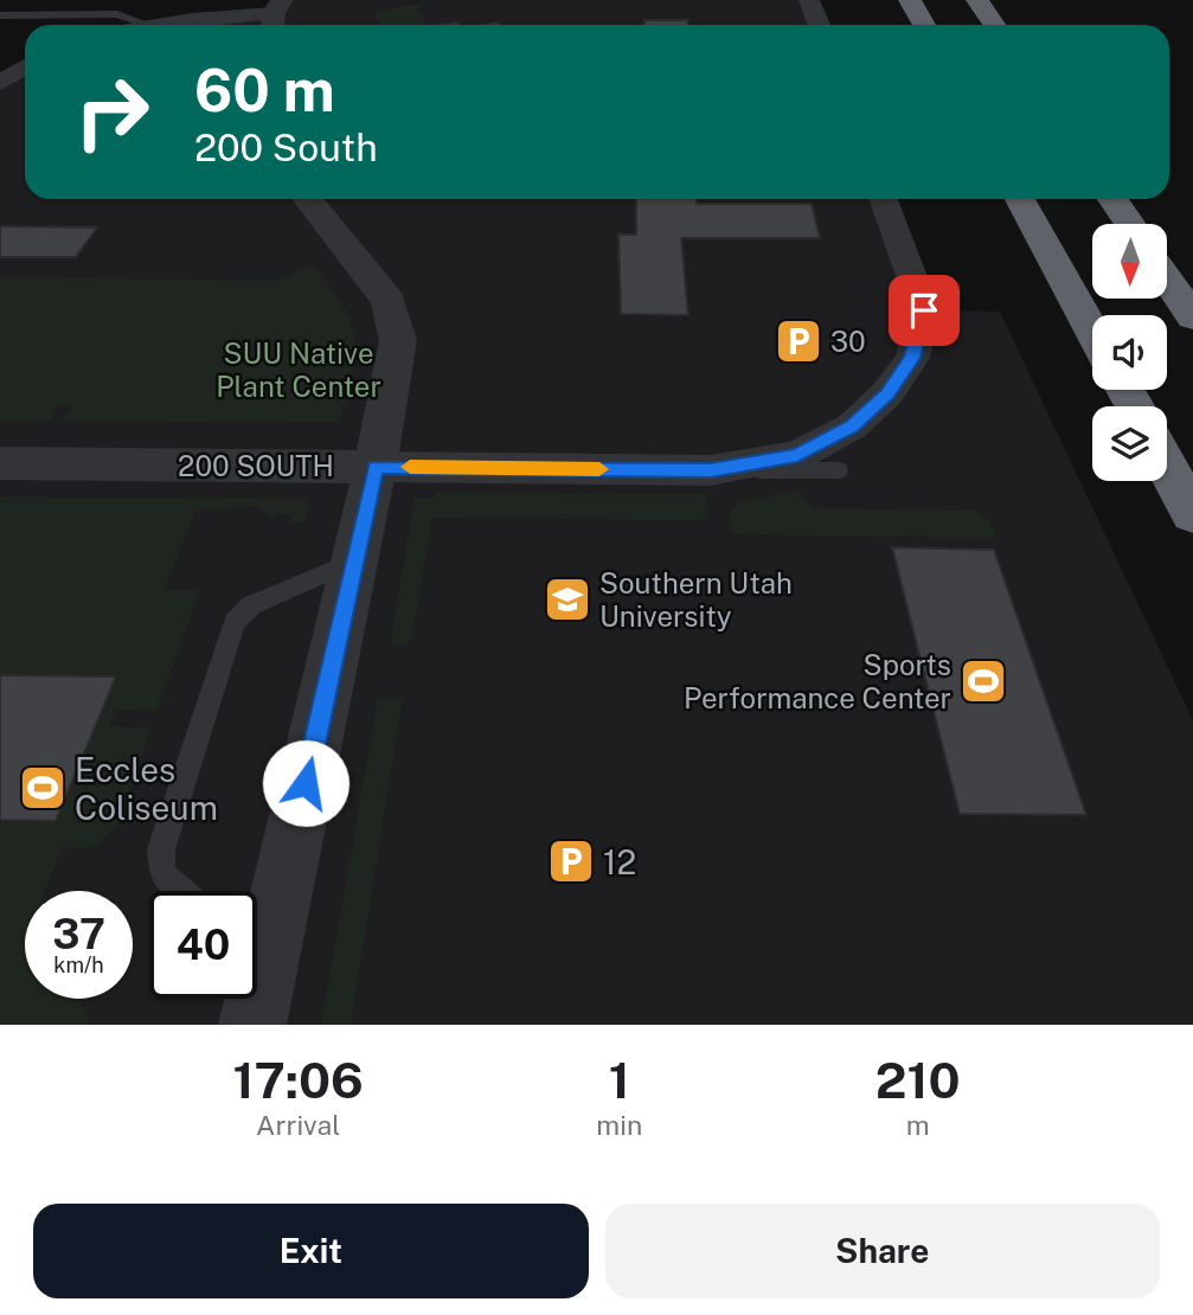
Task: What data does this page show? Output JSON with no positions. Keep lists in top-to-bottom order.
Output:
{
  "streets": {
    "street": ["200 SOUTH"]
  },
  "parks": ["SUU Native Plant Center"],
  "places": {
    "parking": ["30", "12"],
    "school or university": ["Southern Utah University"],
    "sports": ["Sports Performance Center", "Eccles Coliseum"]
  },
  "north": "bottom",
  "page": {
    "turn": ["60 m", "200 South"],
    "speed": "37 km/h",
    "limit": "40",
    "eta": [
      "17:06",
      "Arrival",
      "1",
      "min",
      "210",
      "m"
    ],
    "buttons": ["Exit", "Share"]
  }
}
